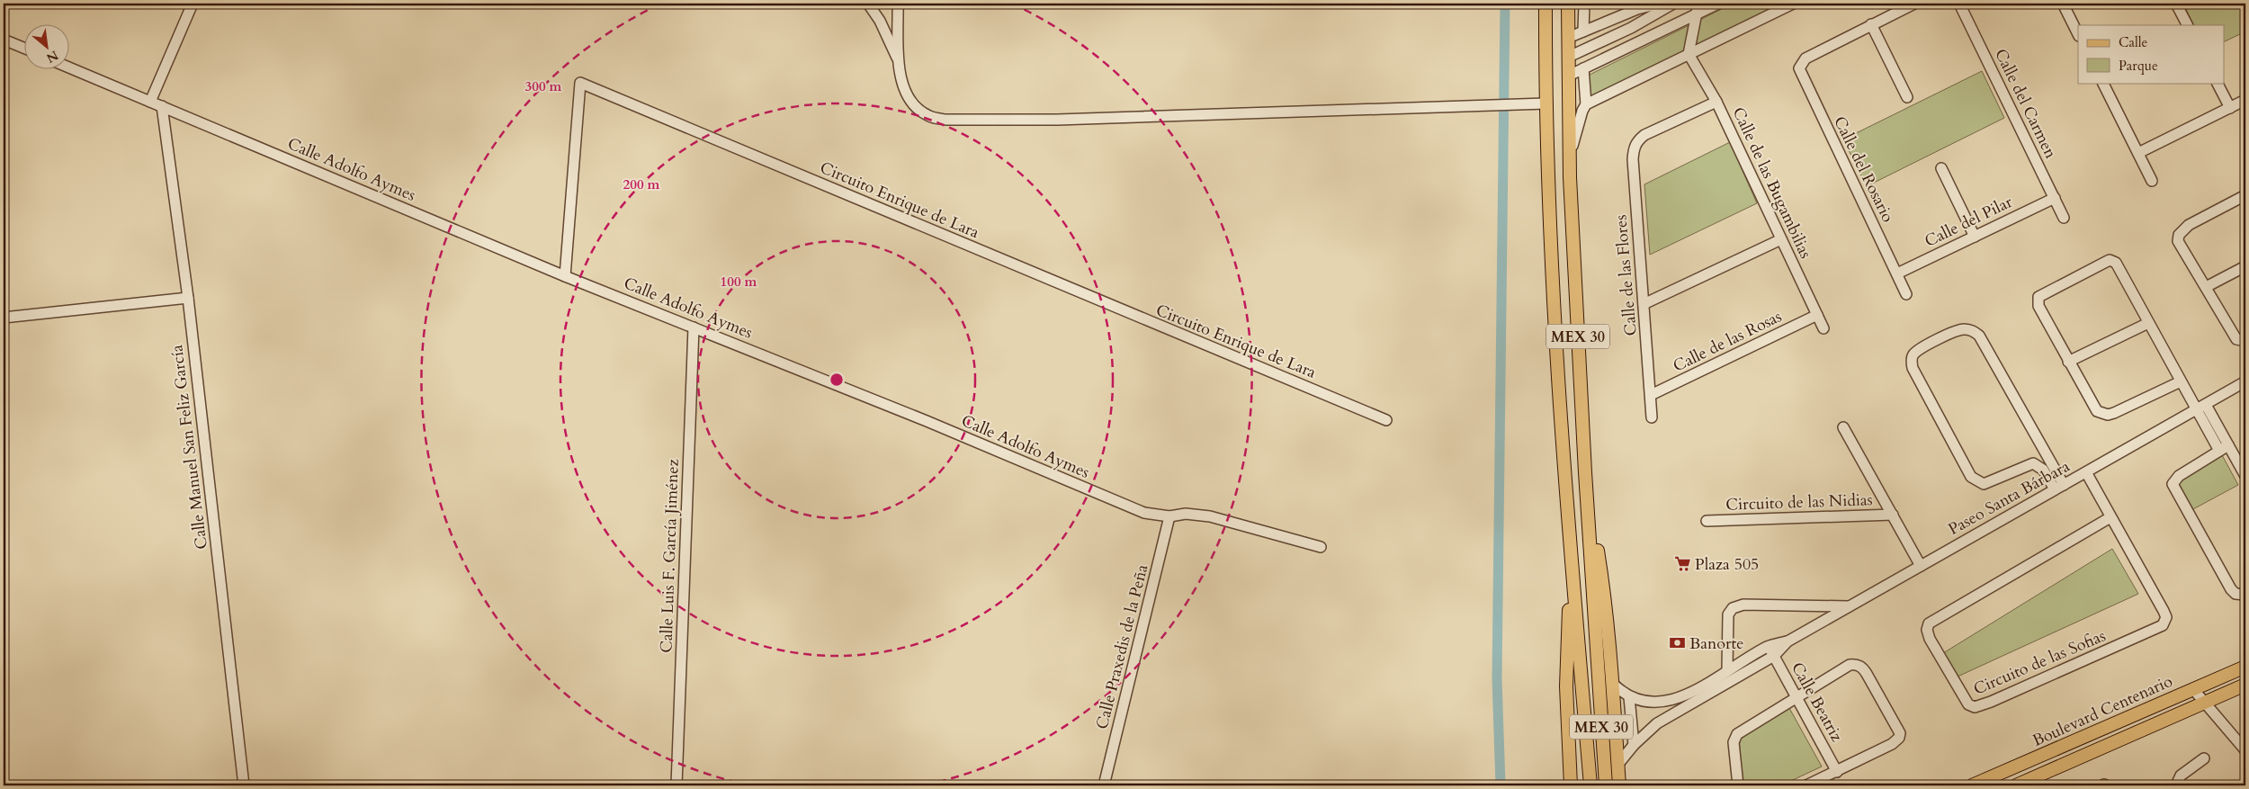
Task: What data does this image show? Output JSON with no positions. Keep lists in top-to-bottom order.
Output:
{
  "streets": {
    "main road": ["MEX 30", "Boulevard Centenario"],
    "street": [
      "Calle del Carmen",
      "Calle Adolfo Aymes",
      "Calle del Rosario",
      "Calle de las Bugambilias",
      "Circuito Enrique de Lara",
      "Calle del Pilar",
      "Calle de las Flores",
      "Calle de las Rosas",
      "Calle Manuel San Feliz García",
      "Paseo Santa Bárbara",
      "Circuito de las Nidias",
      "Calle Luis F. García Jiménez",
      "Calle Praxedis de la Peña",
      "Circuito de las Sofias",
      "Calle Beatriz"
    ]
  },
  "crossings": [
    ["Calle del Carmen", "Calle del Pilar"],
    ["Calle Adolfo Aymes", "Circuito Enrique de Lara"],
    ["Calle Adolfo Aymes", "Calle Manuel San Feliz García"],
    ["Calle Adolfo Aymes", "Calle Luis F. García Jiménez"],
    ["Calle Adolfo Aymes", "Calle Praxedis de la Peña"],
    ["Calle del Rosario", "Calle del Pilar"],
    ["Calle de las Bugambilias", "Calle de las Flores"],
    ["Calle de las Bugambilias", "Calle de las Rosas"],
    ["Calle de las Flores", "Calle de las Rosas"],
    ["Paseo Santa Bárbara", "Circuito de las Nidias"],
    ["Paseo Santa Bárbara", "Circuito de las Sofias"],
    ["Paseo Santa Bárbara", "Calle Beatriz"]
  ],
  "places": {
    "supermarket": ["Plaza 505"],
    "bank": ["Banorte"]
  },
  "legend": ["Calle", "Parque"],
  "north": "bottom right",
  "rings": ["300 m", "200 m", "100 m"]
}
